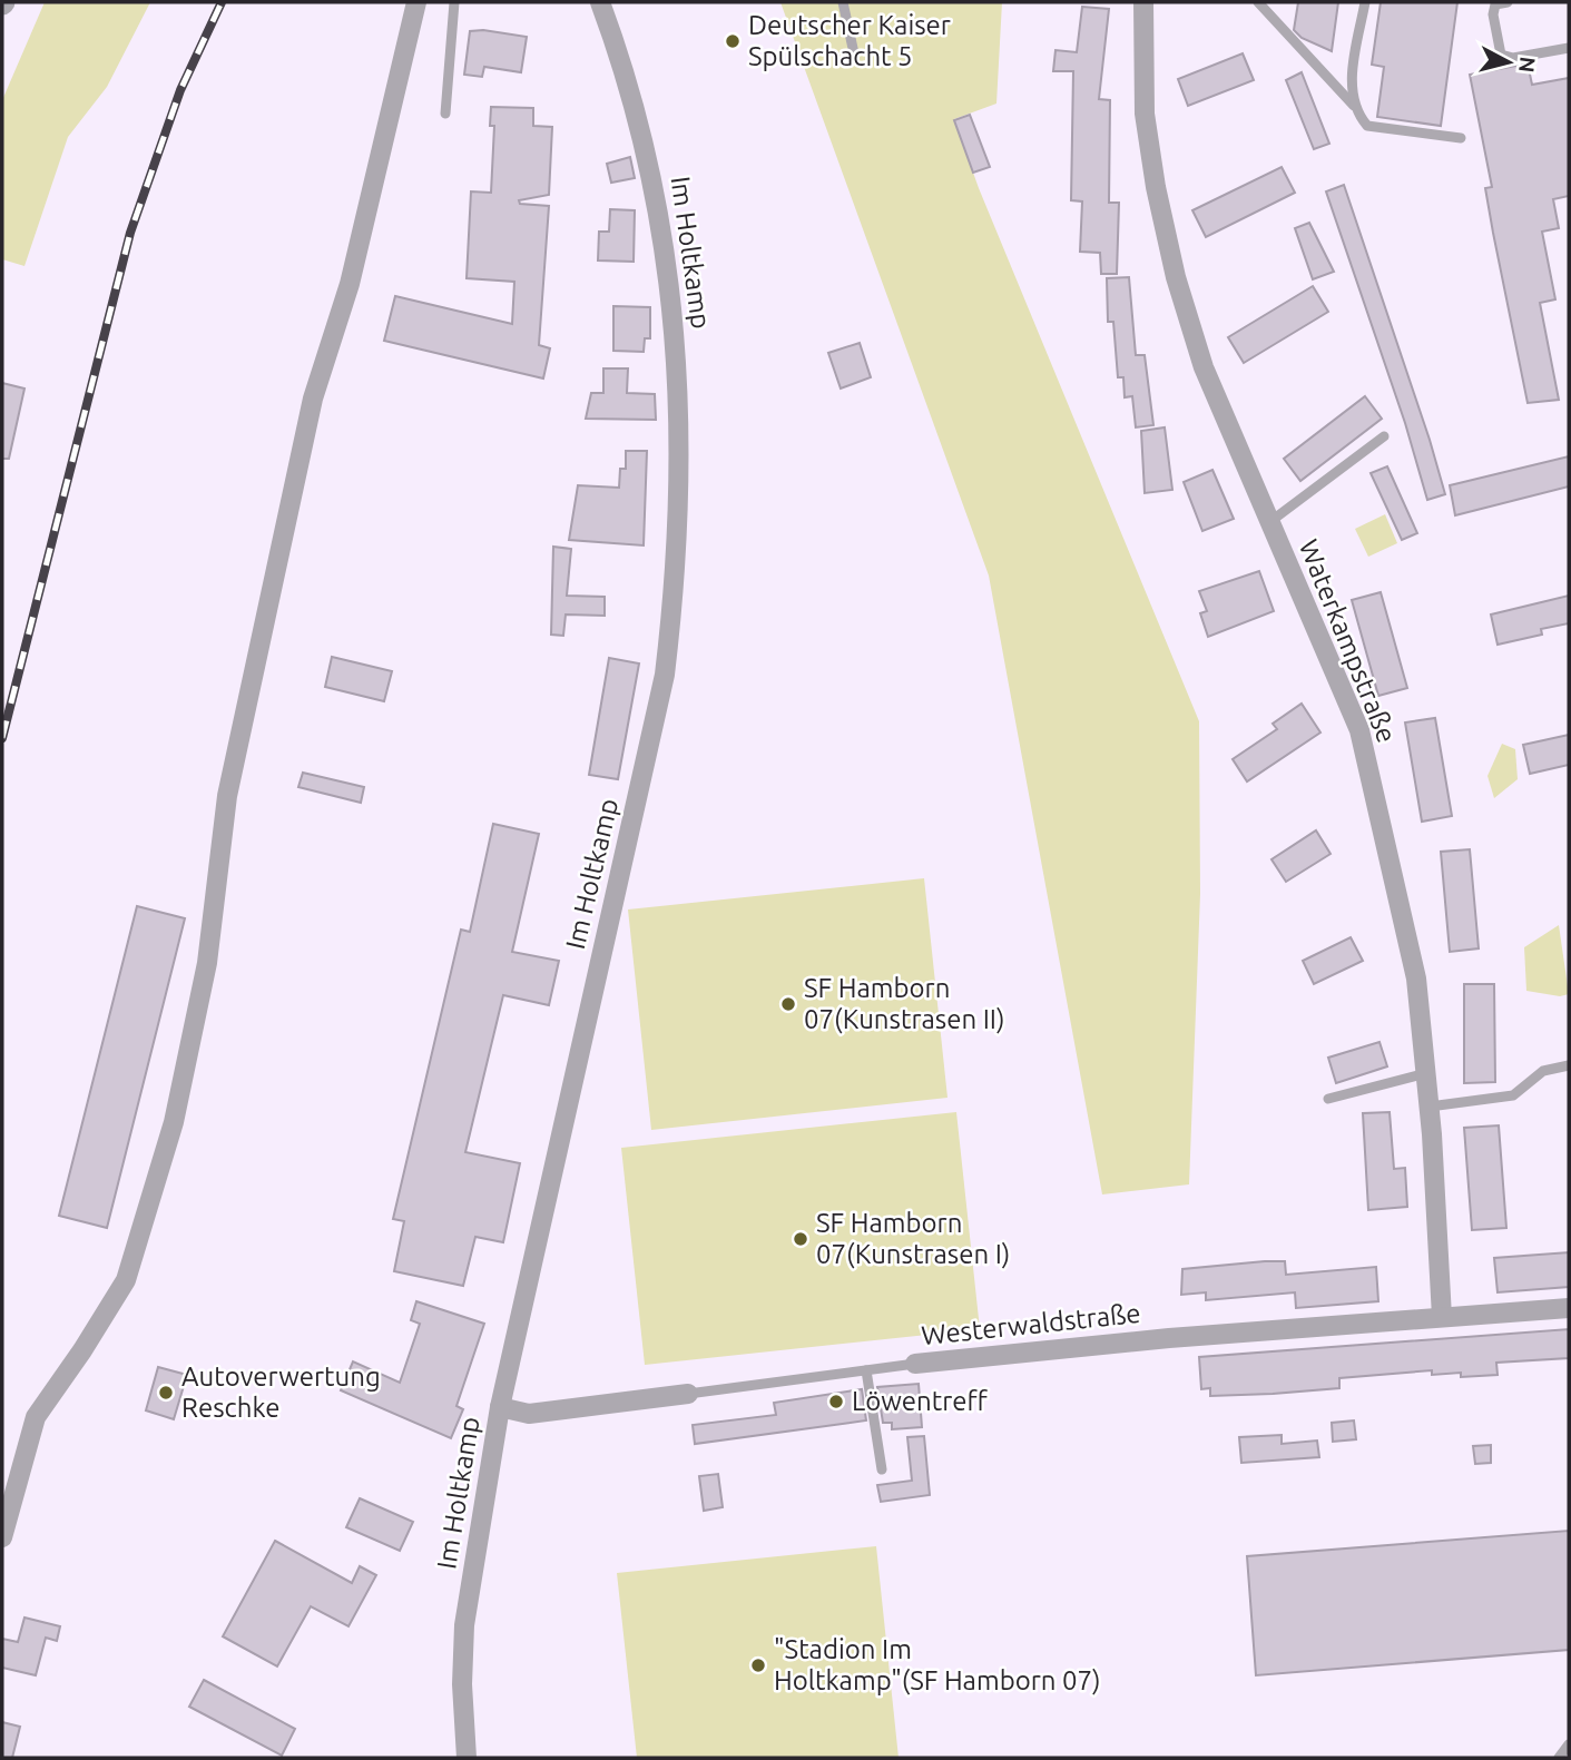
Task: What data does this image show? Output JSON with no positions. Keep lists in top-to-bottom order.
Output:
{
  "streets": {
    "street": ["Im Holtkamp", "Waterkampstraße", "Westerwaldstraße"]
  },
  "crossings": [
    ["Im Holtkamp", "Westerwaldstraße"],
    ["Waterkampstraße", "Westerwaldstraße"]
  ],
  "places": [
    "Deutscher Kaiser Spülschacht 5",
    "SF Hamborn 07(Kunstrasen II)",
    "SF Hamborn 07(Kunstrasen I)",
    "Autoverwertung Reschke",
    "Löwentreff",
    "\"Stadion Im Holtkamp\"(SF Hamborn 07)"
  ],
  "north": "right"
}
